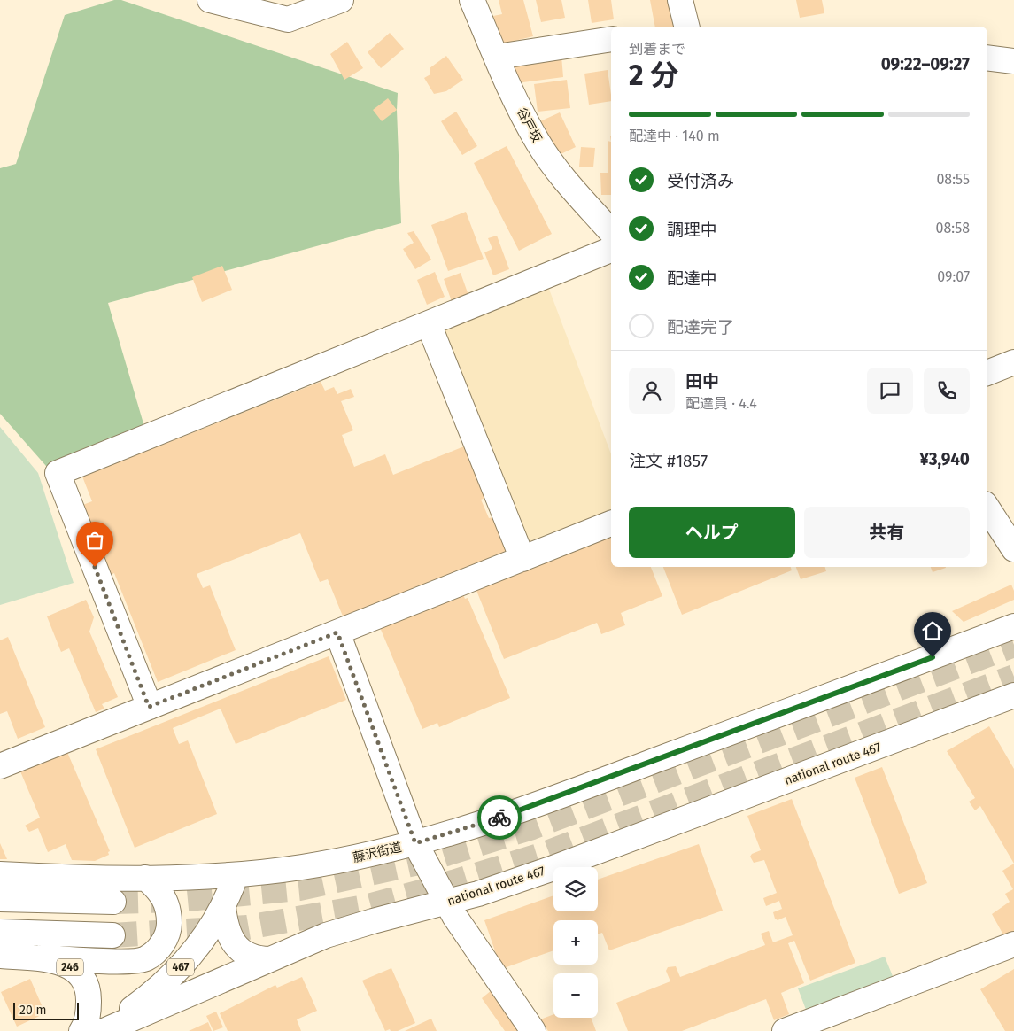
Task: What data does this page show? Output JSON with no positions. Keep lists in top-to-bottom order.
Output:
{
  "streets": {
    "main road": [
      "谷戸坂",
      "national route 467",
      "藤沢街道",
      "246",
      "467"
    ]
  },
  "crossings": [
    ["藤沢街道", "467"]
  ],
  "scale_bar": "20 m",
  "page": {
    "heading": ["2 分", "到着まで", "09:22–09:27"],
    "panel": [
      "田中",
      "配達員 · 4.4",
      "注文 #1857",
      "¥3,940"
    ],
    "bar": "配達中 · 140 m",
    "list": [
      ["受付済み", "08:55"],
      ["調理中", "08:58"],
      ["配達中", "09:07"],
      "配達完了"
    ],
    "buttons": ["ヘルプ", "共有"],
    "map_buttons": ["+", "−"],
    "scale": "20 m"
  }
}
